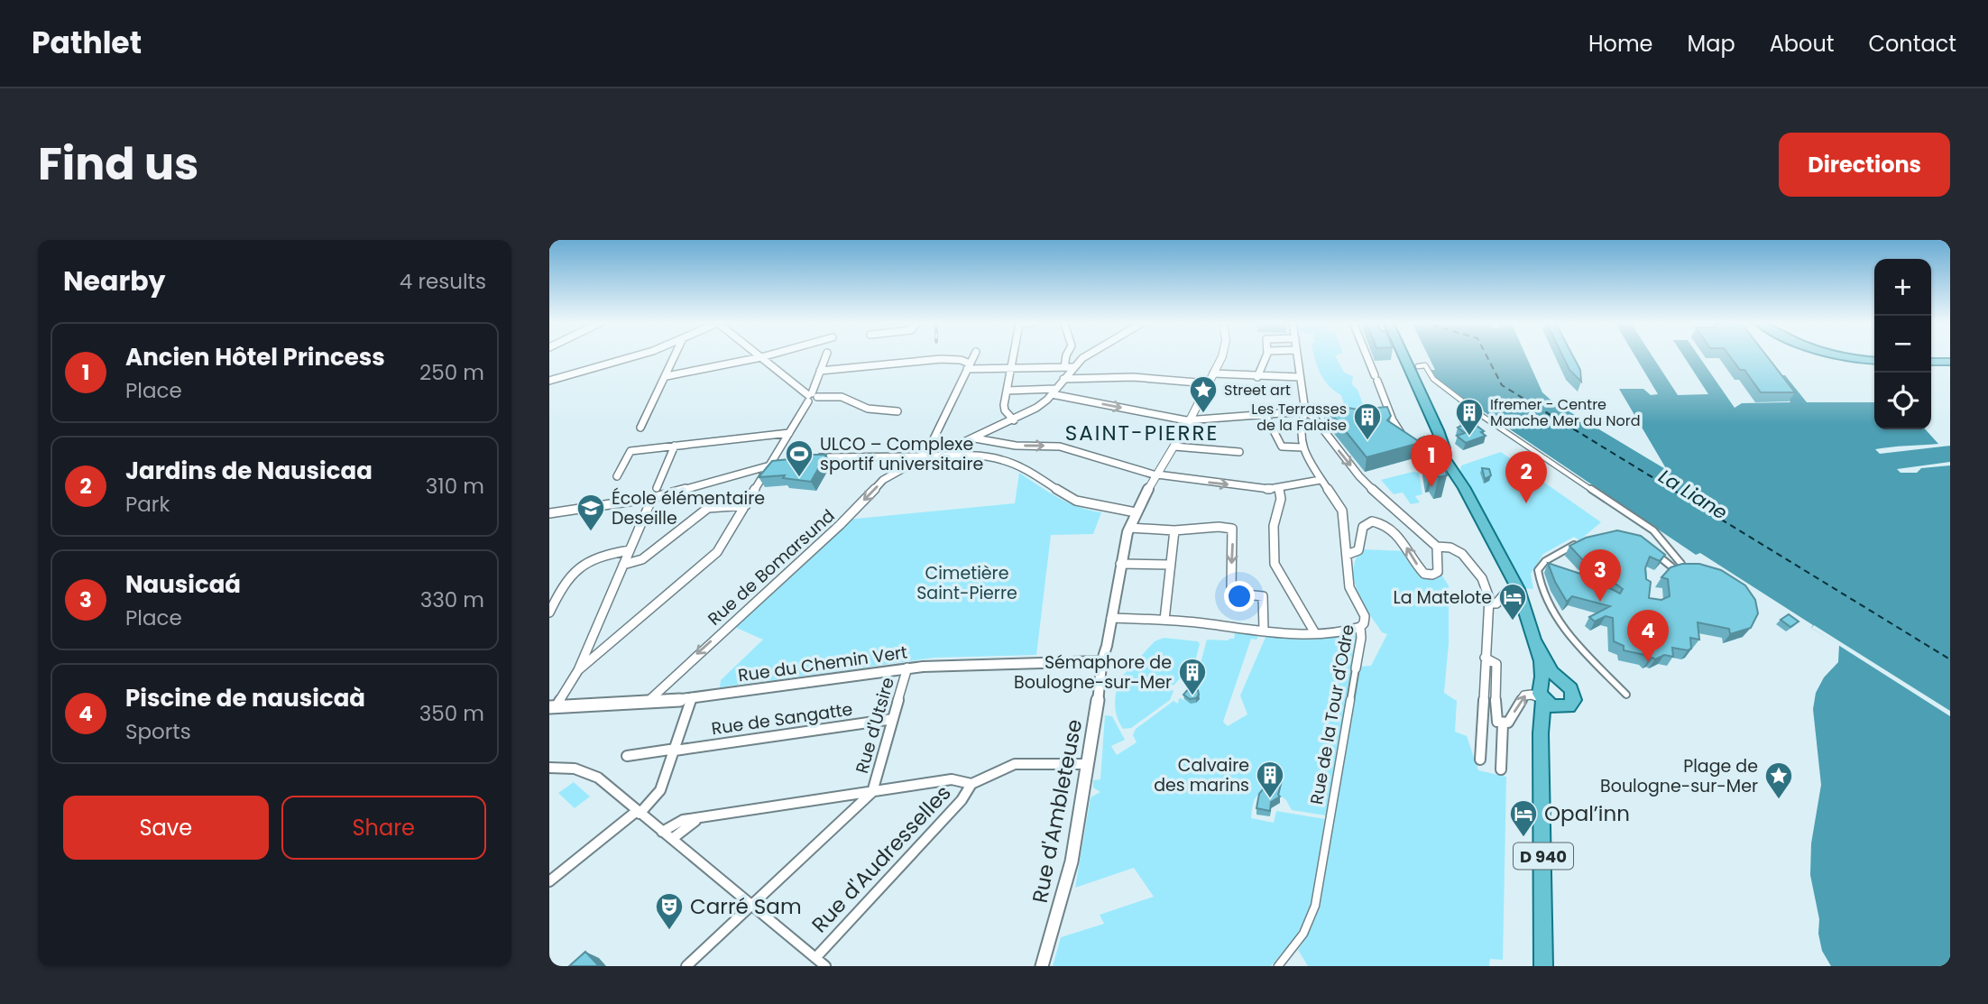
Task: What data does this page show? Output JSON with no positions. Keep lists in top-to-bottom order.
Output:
{
  "streets": {
    "main road": ["D 940"],
    "street": [
      "Rue de Bomarsund",
      "Rue du Chemin Vert",
      "Rue de la Tour d'Odre",
      "Rue de Sangatte",
      "Rue d'Utsire",
      "Rue d'Ambleteuse",
      "Rue d'Audresselles"
    ]
  },
  "crossings": [
    ["Rue de Bomarsund", "Rue du Chemin Vert"],
    ["Rue du Chemin Vert", "Rue d'Utsire"],
    ["Rue du Chemin Vert", "Rue d'Ambleteuse"],
    ["Rue de Sangatte", "Rue d'Utsire"]
  ],
  "districts": ["SAINT-PIERRE"],
  "water": ["La Liane"],
  "parks": ["Cimetière Saint-Pierre"],
  "places": {
    "place": ["Street art", "Plage de Boulogne-sur-Mer"],
    "building": [
      "Ifremer - Centre Manche Mer du Nord",
      "Les Terrasses de la Falaise",
      "Sémaphore de Boulogne-sur-Mer",
      "Calvaire des marins"
    ],
    "sports": ["ULCO – Complexe sportif universitaire"],
    "school or university": ["École élémentaire Deseille"],
    "hotel": ["La Matelote", "Opal’inn"],
    "theatre": ["Carré Sam"]
  },
  "page": {
    "header": "Pathlet",
    "nav": [
      "Home",
      "Map",
      "About",
      "Contact"
    ],
    "title": "Find us",
    "buttons": [
      "Directions",
      ["Save", "Share"]
    ],
    "heading": ["Nearby", "4 results"],
    "map_buttons": ["+", "−"],
    "list": [
      {
        "mark": "1",
        "name": "Ancien Hôtel Princess",
        "note": "Place",
        "value": "250 m"
      },
      {
        "mark": "2",
        "name": "Jardins de Nausicaa",
        "note": "Park",
        "value": "310 m"
      },
      {
        "mark": "3",
        "name": "Nausicaá",
        "note": "Place",
        "value": "330 m"
      },
      {
        "mark": "4",
        "name": "Piscine de nausicaà",
        "note": "Sports",
        "value": "350 m"
      }
    ],
    "pins": [
      "1",
      "2",
      "3",
      "4"
    ]
  }
}
